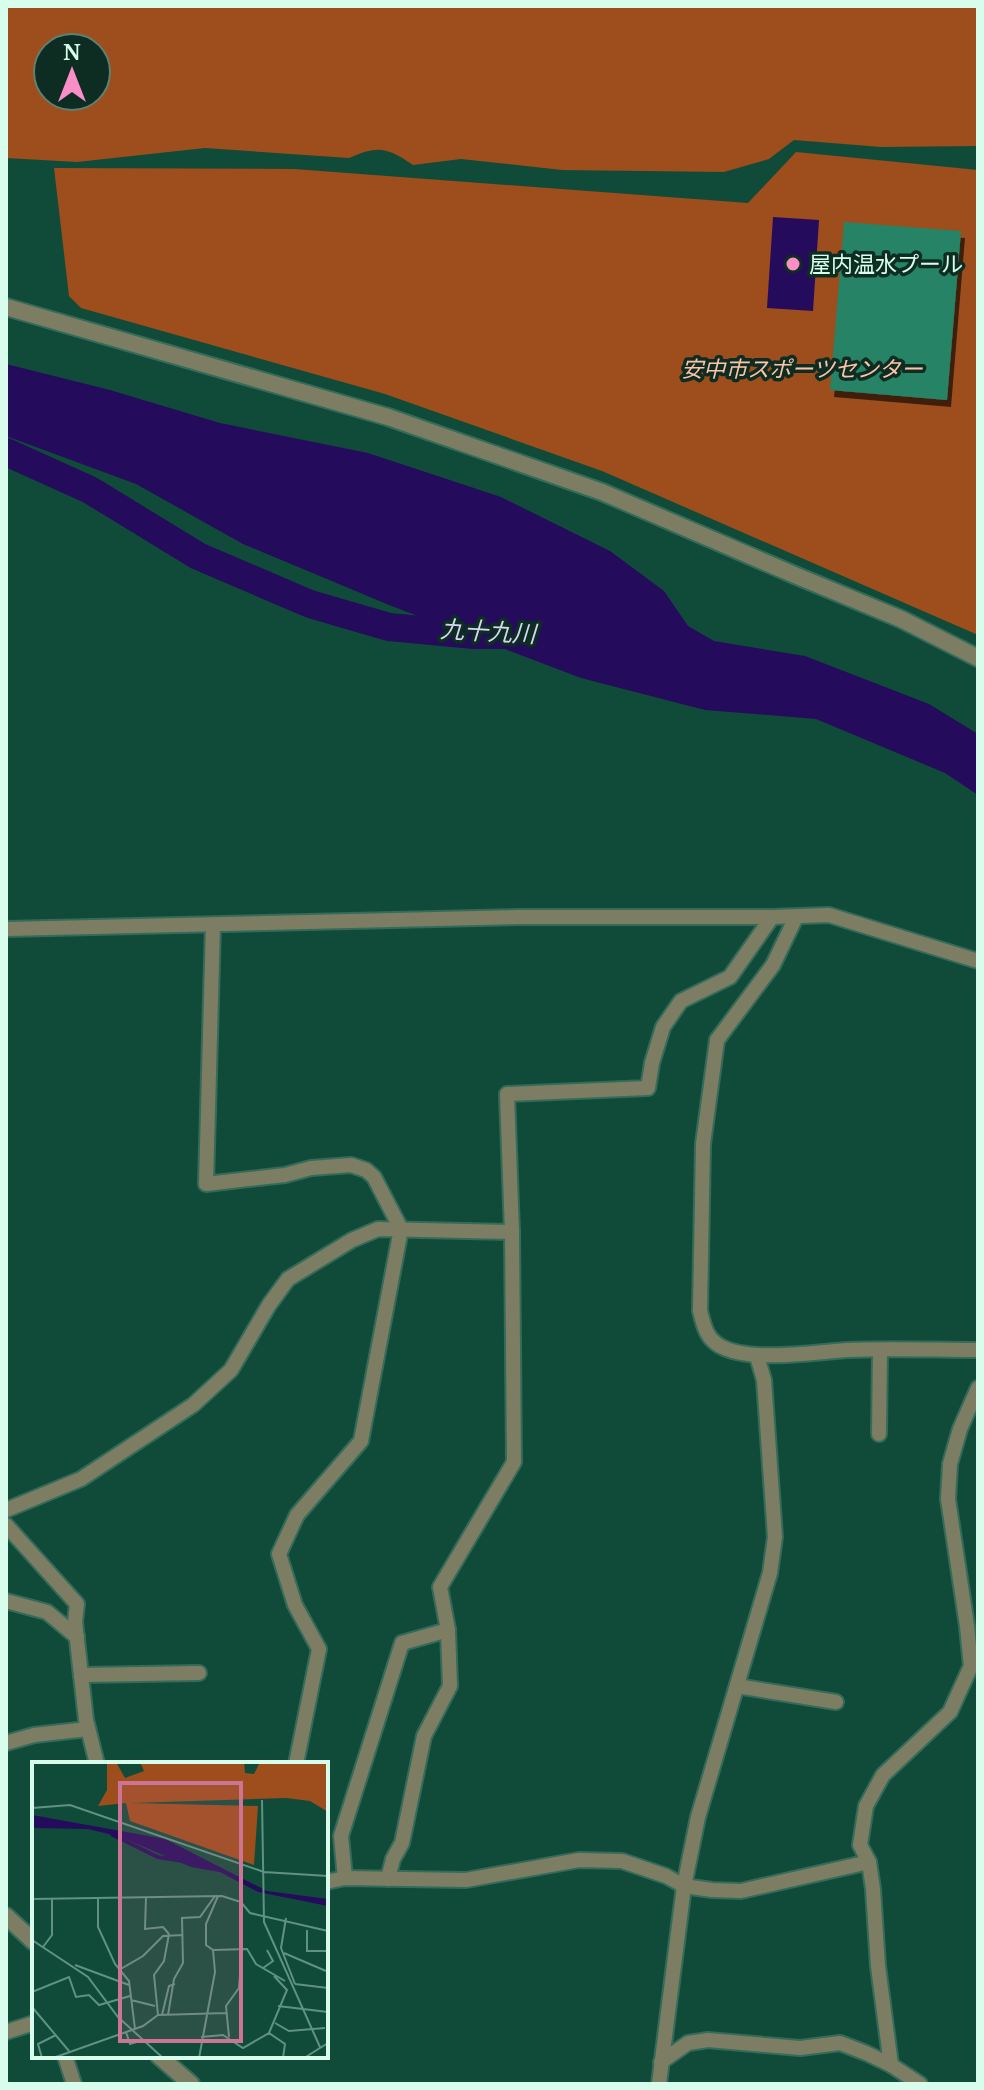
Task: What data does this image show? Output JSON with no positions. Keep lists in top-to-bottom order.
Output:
{
  "water": ["九十九川"],
  "parks": ["安中市スポーツセンター"],
  "places": ["屋内温水プール"],
  "north": "top"
}
